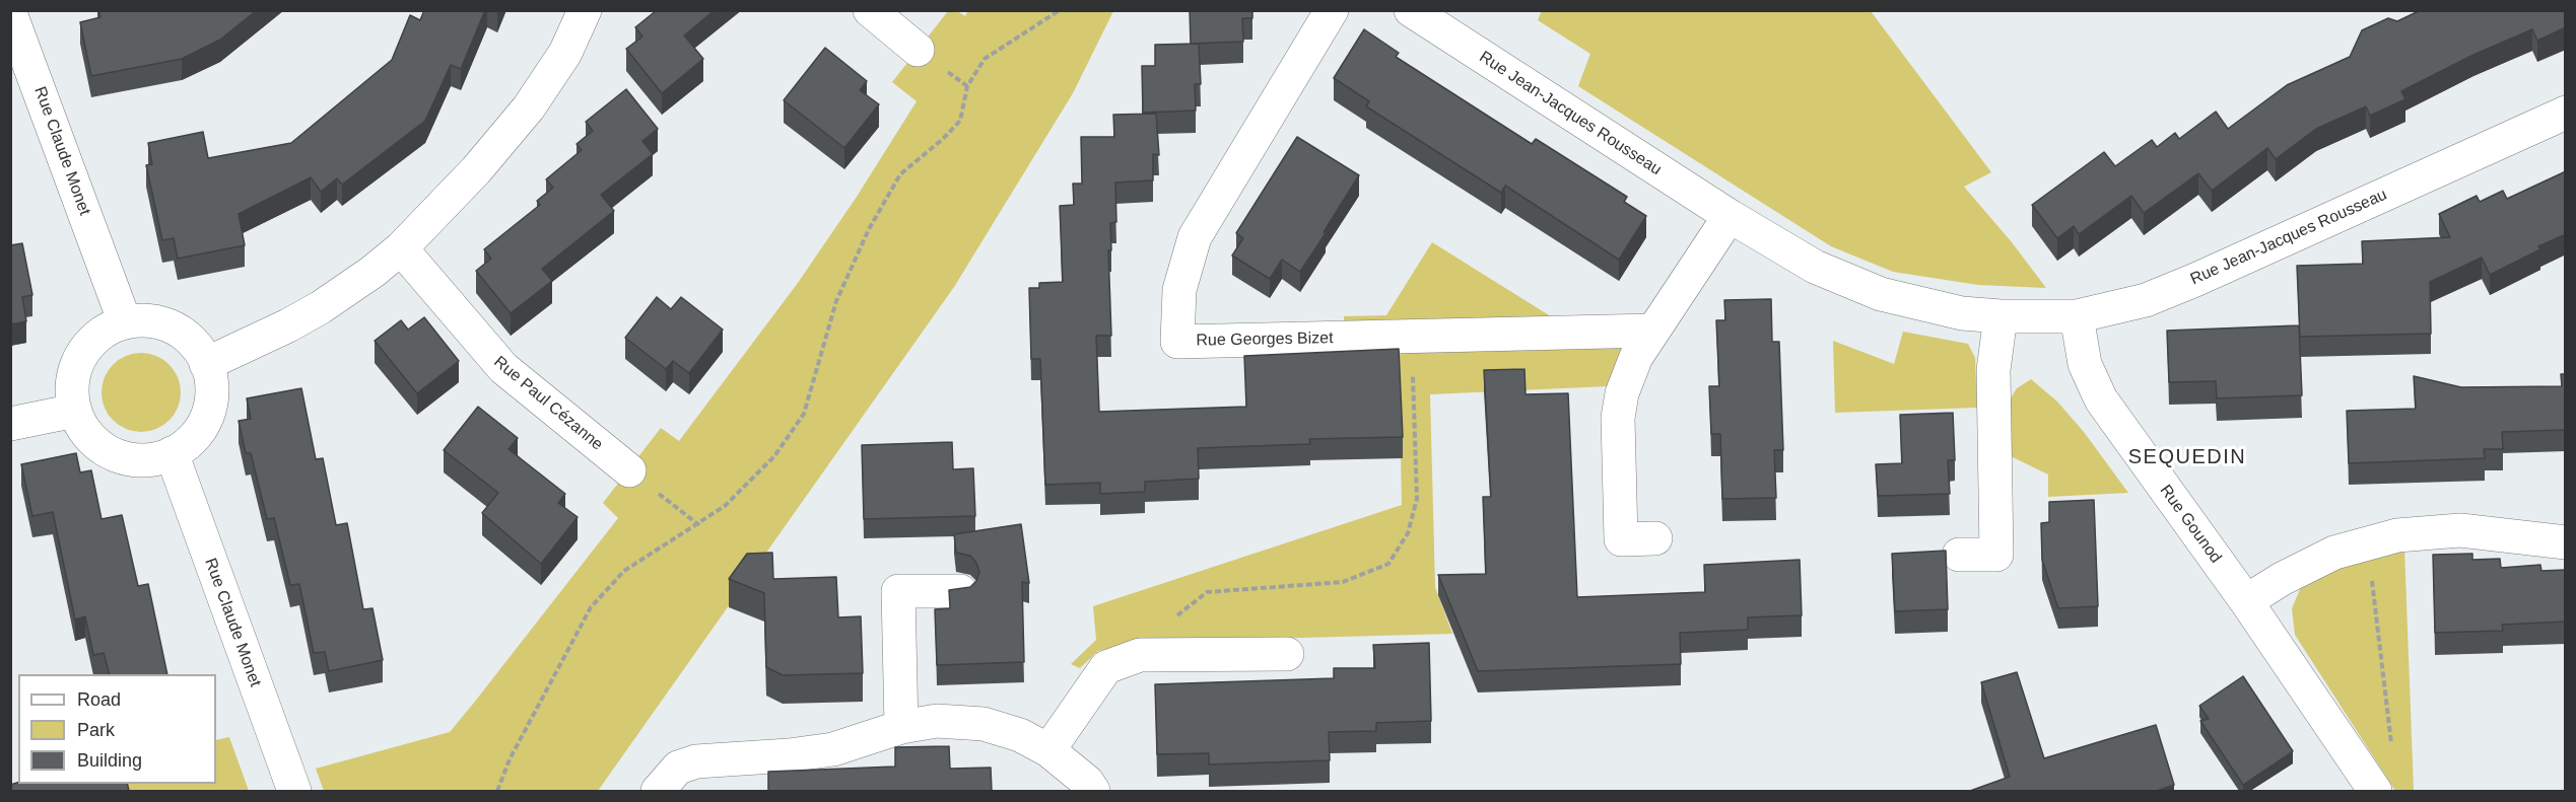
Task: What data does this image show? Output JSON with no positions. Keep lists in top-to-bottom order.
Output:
{
  "streets": {
    "street": [
      "Rue Jean-Jacques Rousseau",
      "Rue Claude Monet",
      "Rue Georges Bizet",
      "Rue Paul Cézanne",
      "Rue Gounod"
    ]
  },
  "crossings": [
    ["Rue Jean-Jacques Rousseau", "Rue Gounod"]
  ],
  "districts": ["SEQUEDIN"],
  "legend": ["Road", "Park", "Building"]
}
